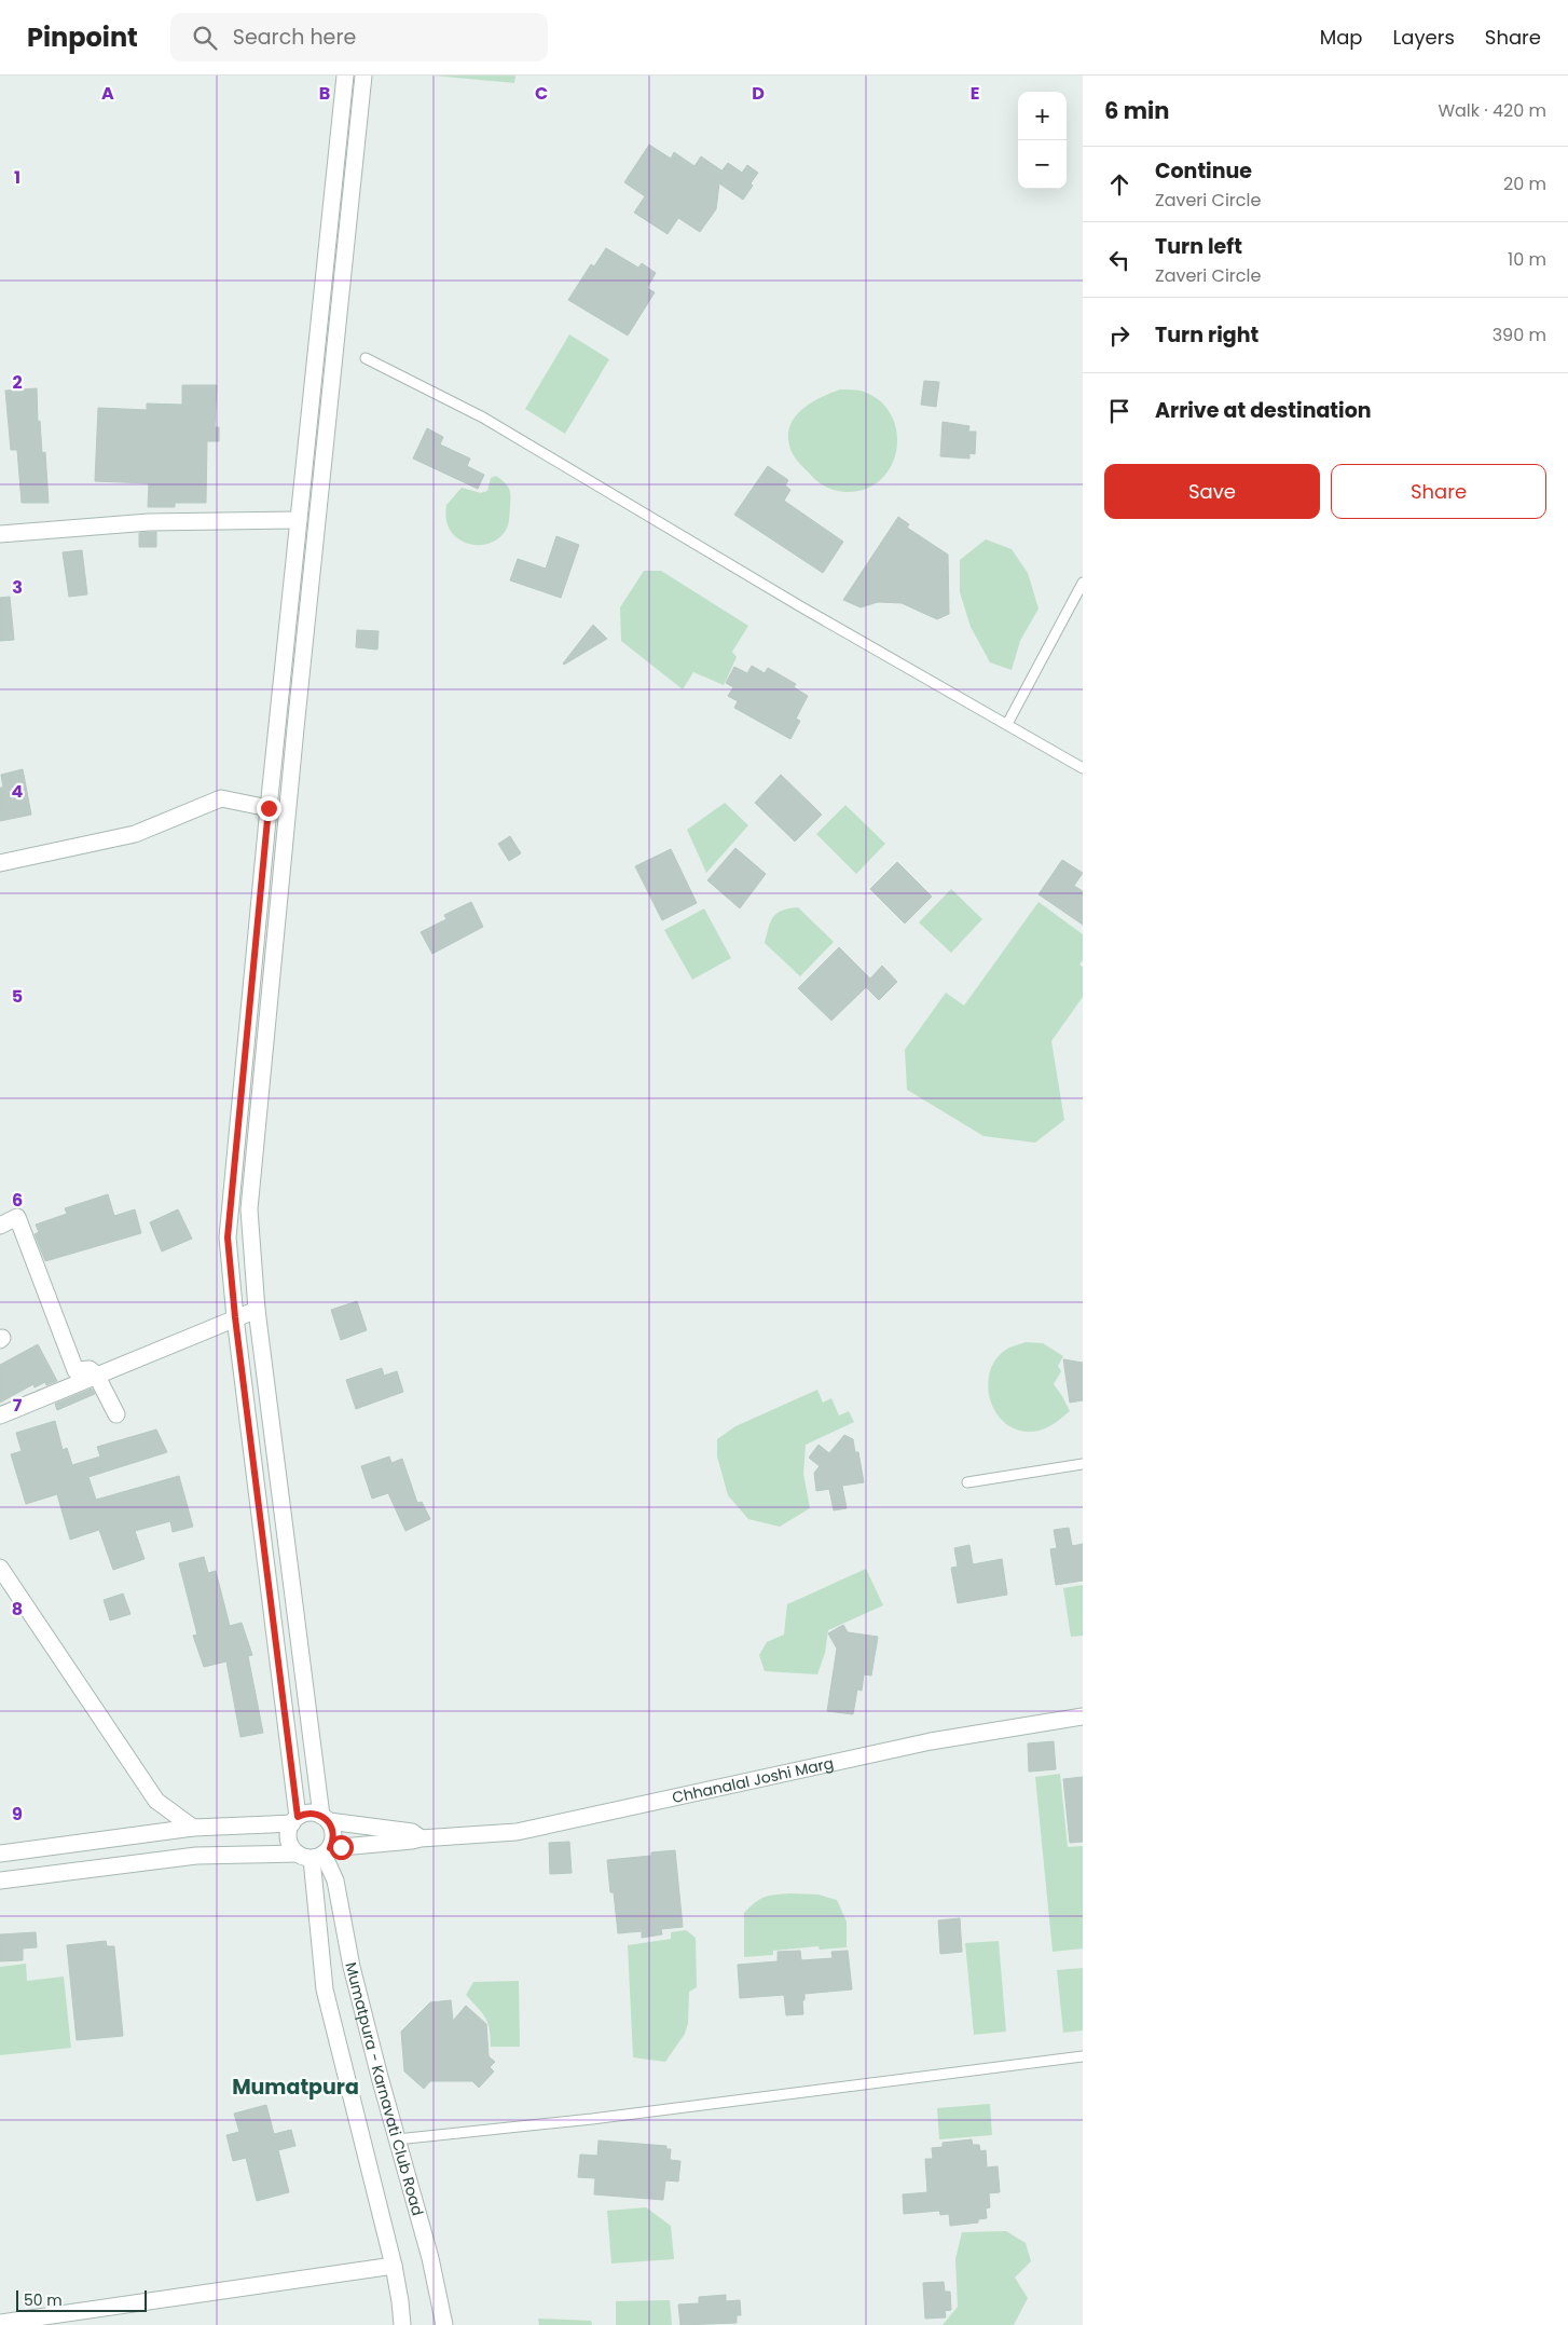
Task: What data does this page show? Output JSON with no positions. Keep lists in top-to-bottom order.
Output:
{
  "streets": {
    "street": ["Chhanalal Joshi Marg", "Mumatpura - Karnavati Club Road"]
  },
  "crossings": [
    ["Chhanalal Joshi Marg", "Mumatpura - Karnavati Club Road"]
  ],
  "districts": ["Mumatpura"],
  "scale_bar": "50 m",
  "page": {
    "header": "Pinpoint",
    "search": "Search here",
    "nav": ["Map", "Layers", "Share"],
    "heading": ["6 min", "Walk · 420 m"],
    "map_buttons": ["+", "−"],
    "list": [
      ["Continue", "Zaveri Circle", "20 m"],
      ["Turn left", "Zaveri Circle", "10 m"],
      ["Turn right", "390 m"],
      "Arrive at destination"
    ],
    "buttons": ["Save", "Share"],
    "scale": "50 m"
  },
  "grid": {
    "columns": [
      "A",
      "B",
      "C",
      "D",
      "E"
    ],
    "rows": [
      "1",
      "2",
      "3",
      "4",
      "5",
      "6",
      "7",
      "8",
      "9"
    ]
  }
}
